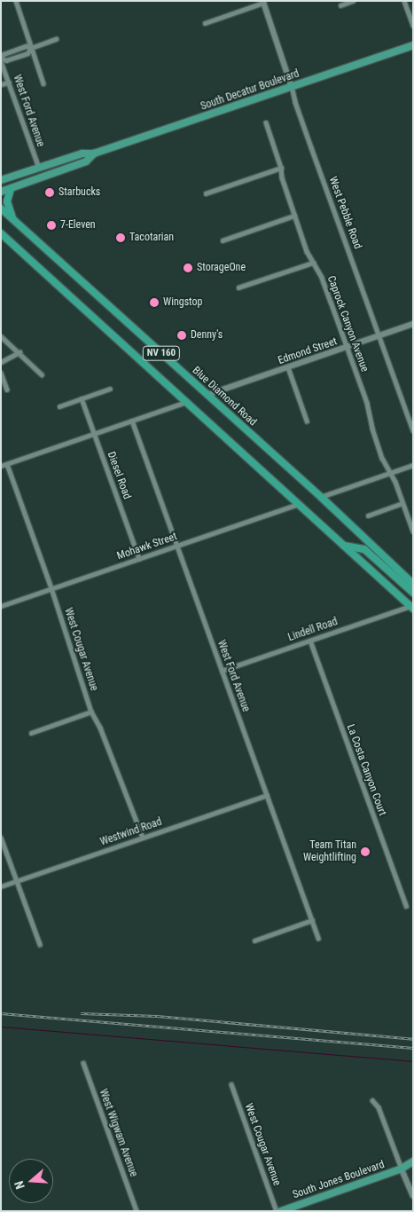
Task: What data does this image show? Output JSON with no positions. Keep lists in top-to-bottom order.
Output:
{
  "streets": {
    "highway": ["NV 160", "Blue Diamond Road"],
    "main road": ["South Decatur Boulevard", "South Jones Boulevard"],
    "street": [
      "West Ford Avenue",
      "West Pebble Road",
      "Caprock Canyon Avenue",
      "Edmond Street",
      "Diesel Road",
      "Mohawk Street",
      "Lindell Road",
      "West Cougar Avenue",
      "La Costa Canyon Court",
      "Westwind Road",
      "West Wigwam Avenue"
    ]
  },
  "crossings": [
    ["South Decatur Boulevard", "West Ford Avenue"],
    ["South Decatur Boulevard", "West Pebble Road"],
    ["West Ford Avenue", "Mohawk Street"],
    ["West Ford Avenue", "Lindell Road"],
    ["West Ford Avenue", "Westwind Road"],
    ["West Pebble Road", "Edmond Street"],
    ["Caprock Canyon Avenue", "Edmond Street"],
    ["Edmond Street", "Blue Diamond Road"],
    ["NV 160", "Mohawk Street"],
    ["NV 160", "Lindell Road"],
    ["Diesel Road", "Mohawk Street"],
    ["Mohawk Street", "West Cougar Avenue"],
    ["Lindell Road", "La Costa Canyon Court"],
    ["West Cougar Avenue", "Westwind Road"]
  ],
  "places": [
    "Starbucks",
    "7-Eleven",
    "Tacotarian",
    "StorageOne",
    "Wingstop",
    "Denny's",
    "Team Titan Weightlifting"
  ],
  "north": "left"
}
